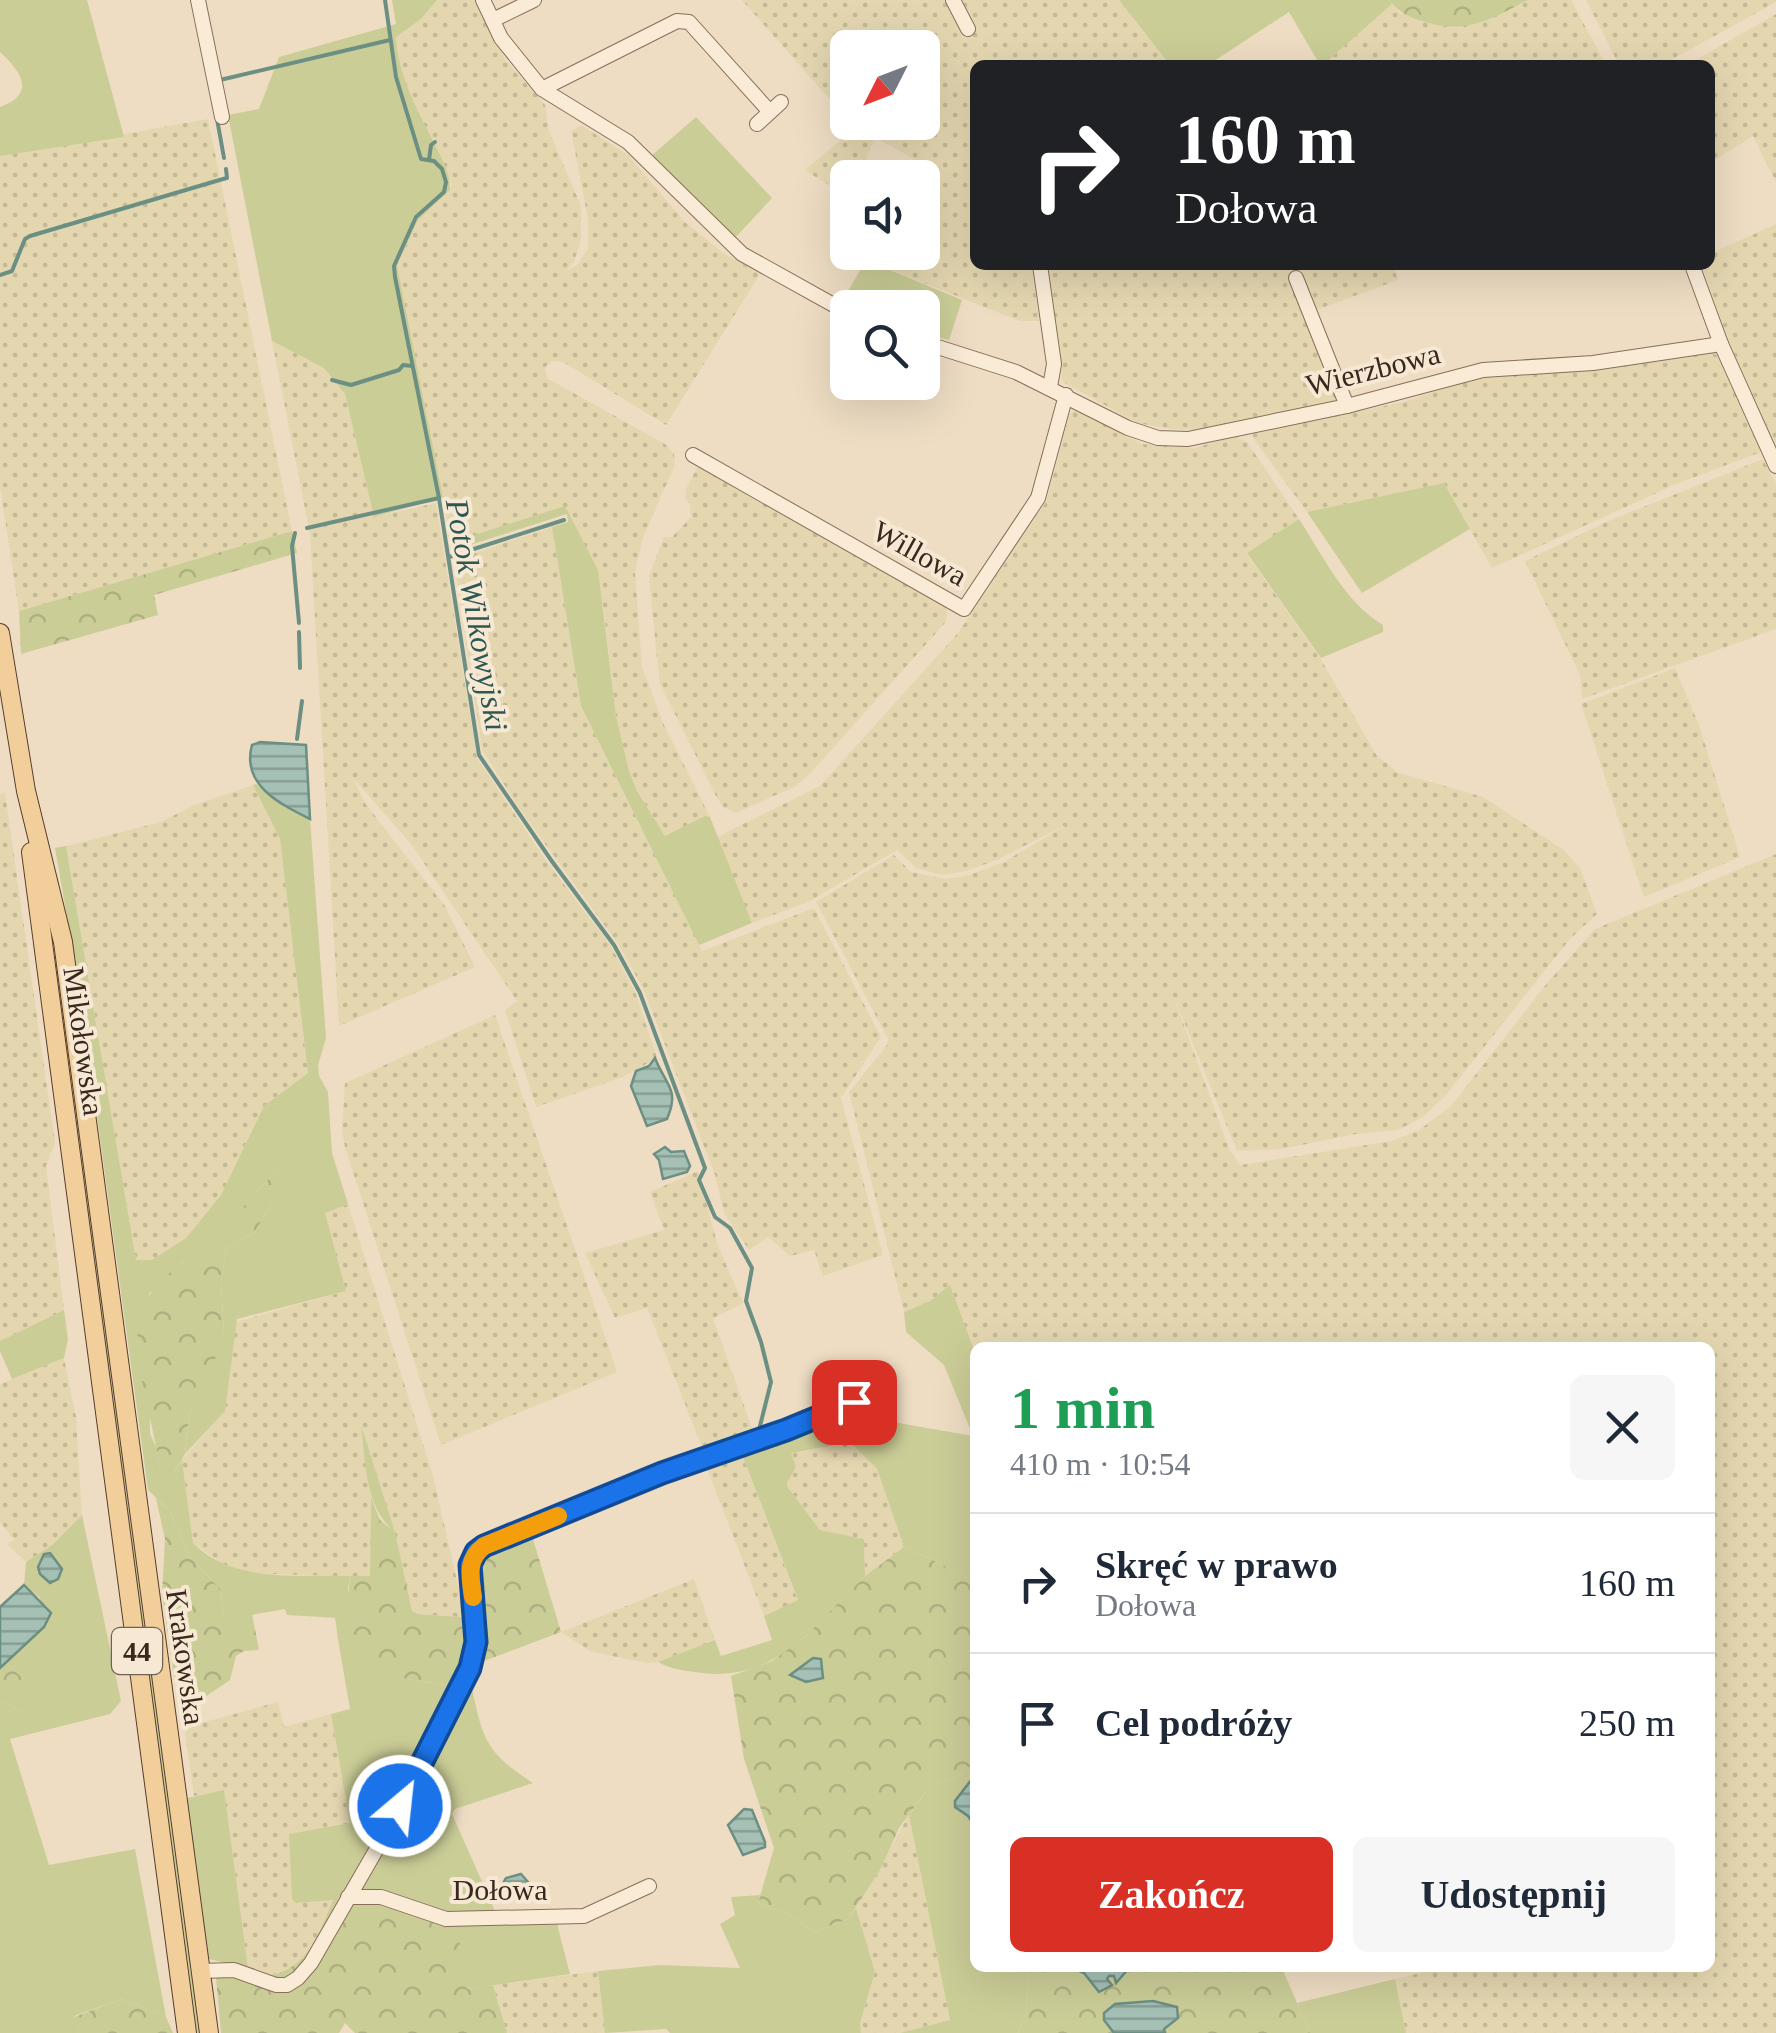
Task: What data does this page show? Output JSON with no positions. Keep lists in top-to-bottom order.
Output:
{
  "streets": {
    "main road": ["Mikołowska", "44", "Krakowska"],
    "street": ["Wierzbowa", "Willowa", "Dołowa"]
  },
  "crossings": [
    ["Wierzbowa", "Willowa"],
    ["Mikołowska", "Krakowska"]
  ],
  "water": ["Potok Wilkowyjski"],
  "north": "bottom left",
  "page": {
    "turn": ["160 m", "Dołowa"],
    "heading": ["1 min", "410 m · 10:54"],
    "list": [
      {
        "name": "Skręć w prawo",
        "note": "Dołowa",
        "value": "160 m"
      },
      {
        "name": "Cel podróży",
        "value": "250 m"
      }
    ],
    "buttons": ["Zakończ", "Udostępnij"]
  }
}
